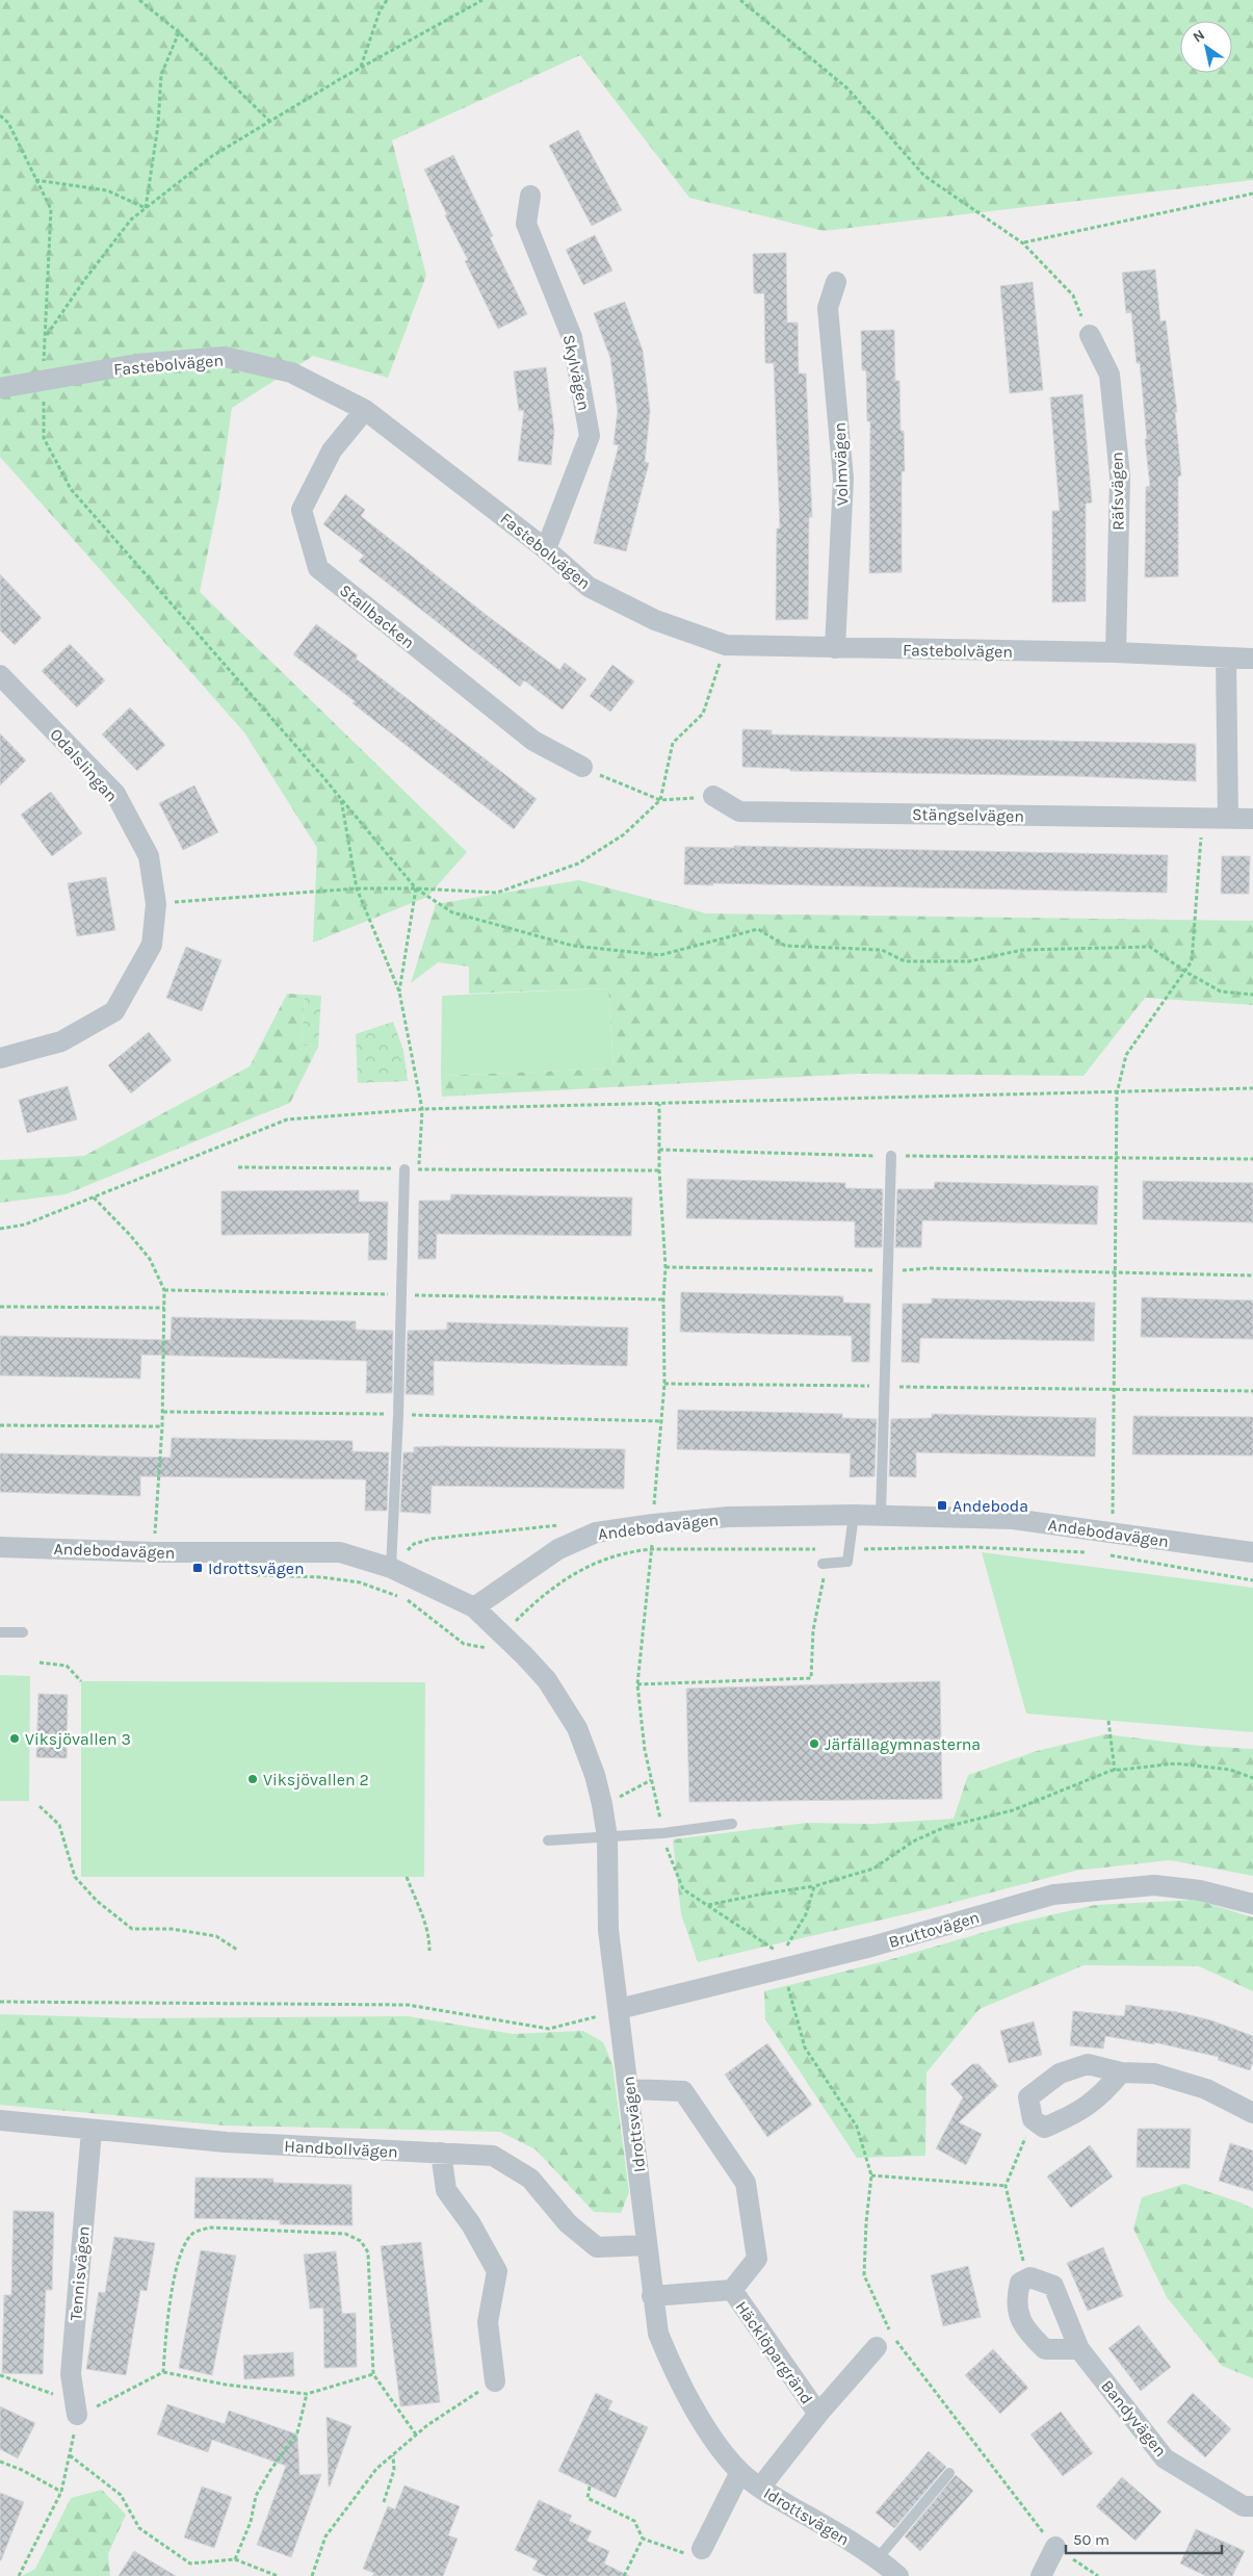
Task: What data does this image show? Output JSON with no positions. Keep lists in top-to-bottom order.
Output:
{
  "streets": {
    "street": [
      "Fastebolvägen",
      "Skylvägen",
      "Volmvägen",
      "Räfsvägen",
      "Stallbacken",
      "Odalslingan",
      "Stängselvägen",
      "Andebodavägen",
      "Bruttovägen",
      "Idrottsvägen",
      "Handbollvägen",
      "Tennisvägen",
      "Häcklöpargränd",
      "Bandyvägen"
    ]
  },
  "crossings": [
    ["Fastebolvägen", "Skylvägen"],
    ["Fastebolvägen", "Volmvägen"],
    ["Fastebolvägen", "Räfsvägen"],
    ["Fastebolvägen", "Stallbacken"],
    ["Andebodavägen", "Idrottsvägen"],
    ["Bruttovägen", "Idrottsvägen"],
    ["Idrottsvägen", "Handbollvägen"],
    ["Idrottsvägen", "Häcklöpargränd"],
    ["Handbollvägen", "Tennisvägen"]
  ],
  "places": {
    "transit": ["Andeboda", "Idrottsvägen"],
    "other": ["Viksjövallen 3", "Järfällagymnasterna", "Viksjövallen 2"]
  },
  "scale_bar": "50 m",
  "north": "top left"
}
